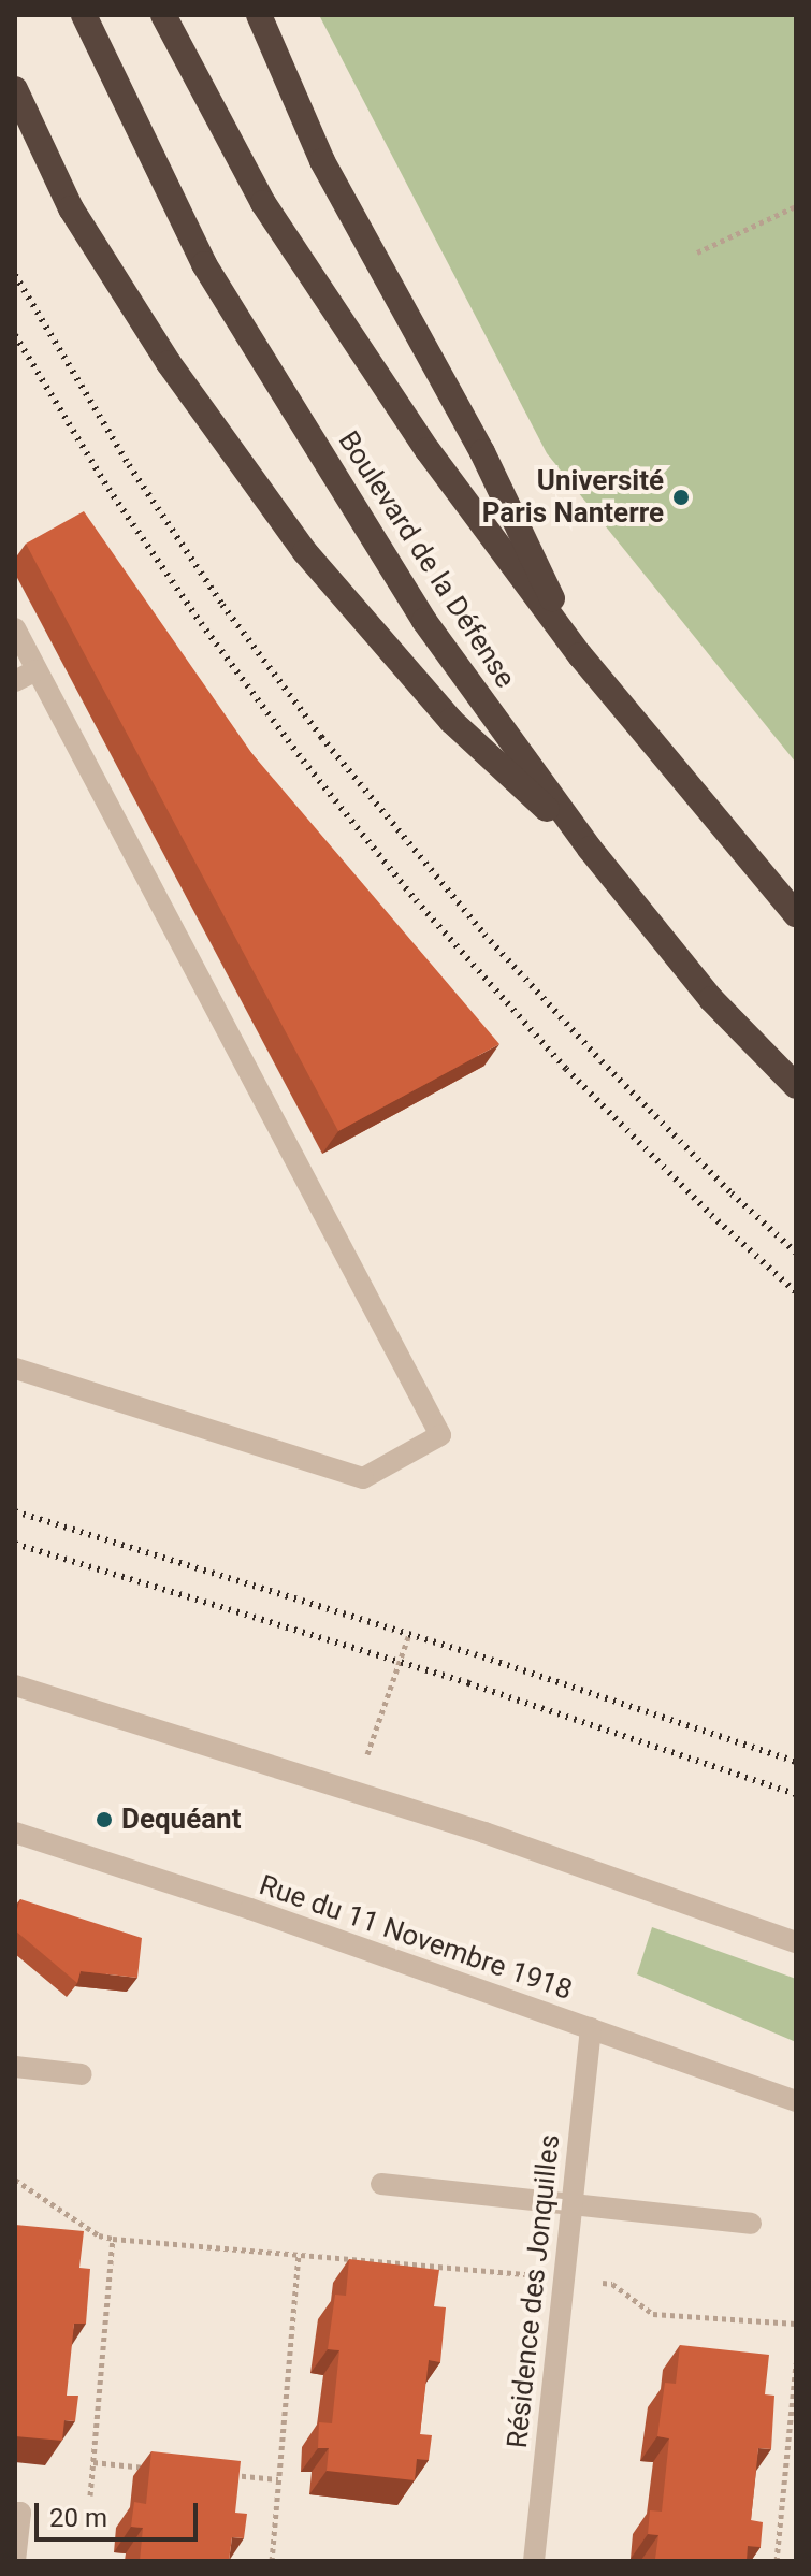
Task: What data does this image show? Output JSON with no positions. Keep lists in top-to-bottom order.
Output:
{
  "streets": {
    "highway": ["Boulevard de la Défense"],
    "street": ["Rue du 11 Novembre 1918", "Résidence des Jonquilles"]
  },
  "crossings": [
    ["Rue du 11 Novembre 1918", "Résidence des Jonquilles"]
  ],
  "places": ["Université Paris Nanterre", "Dequéant"],
  "scale_bar": "20 m"
}
